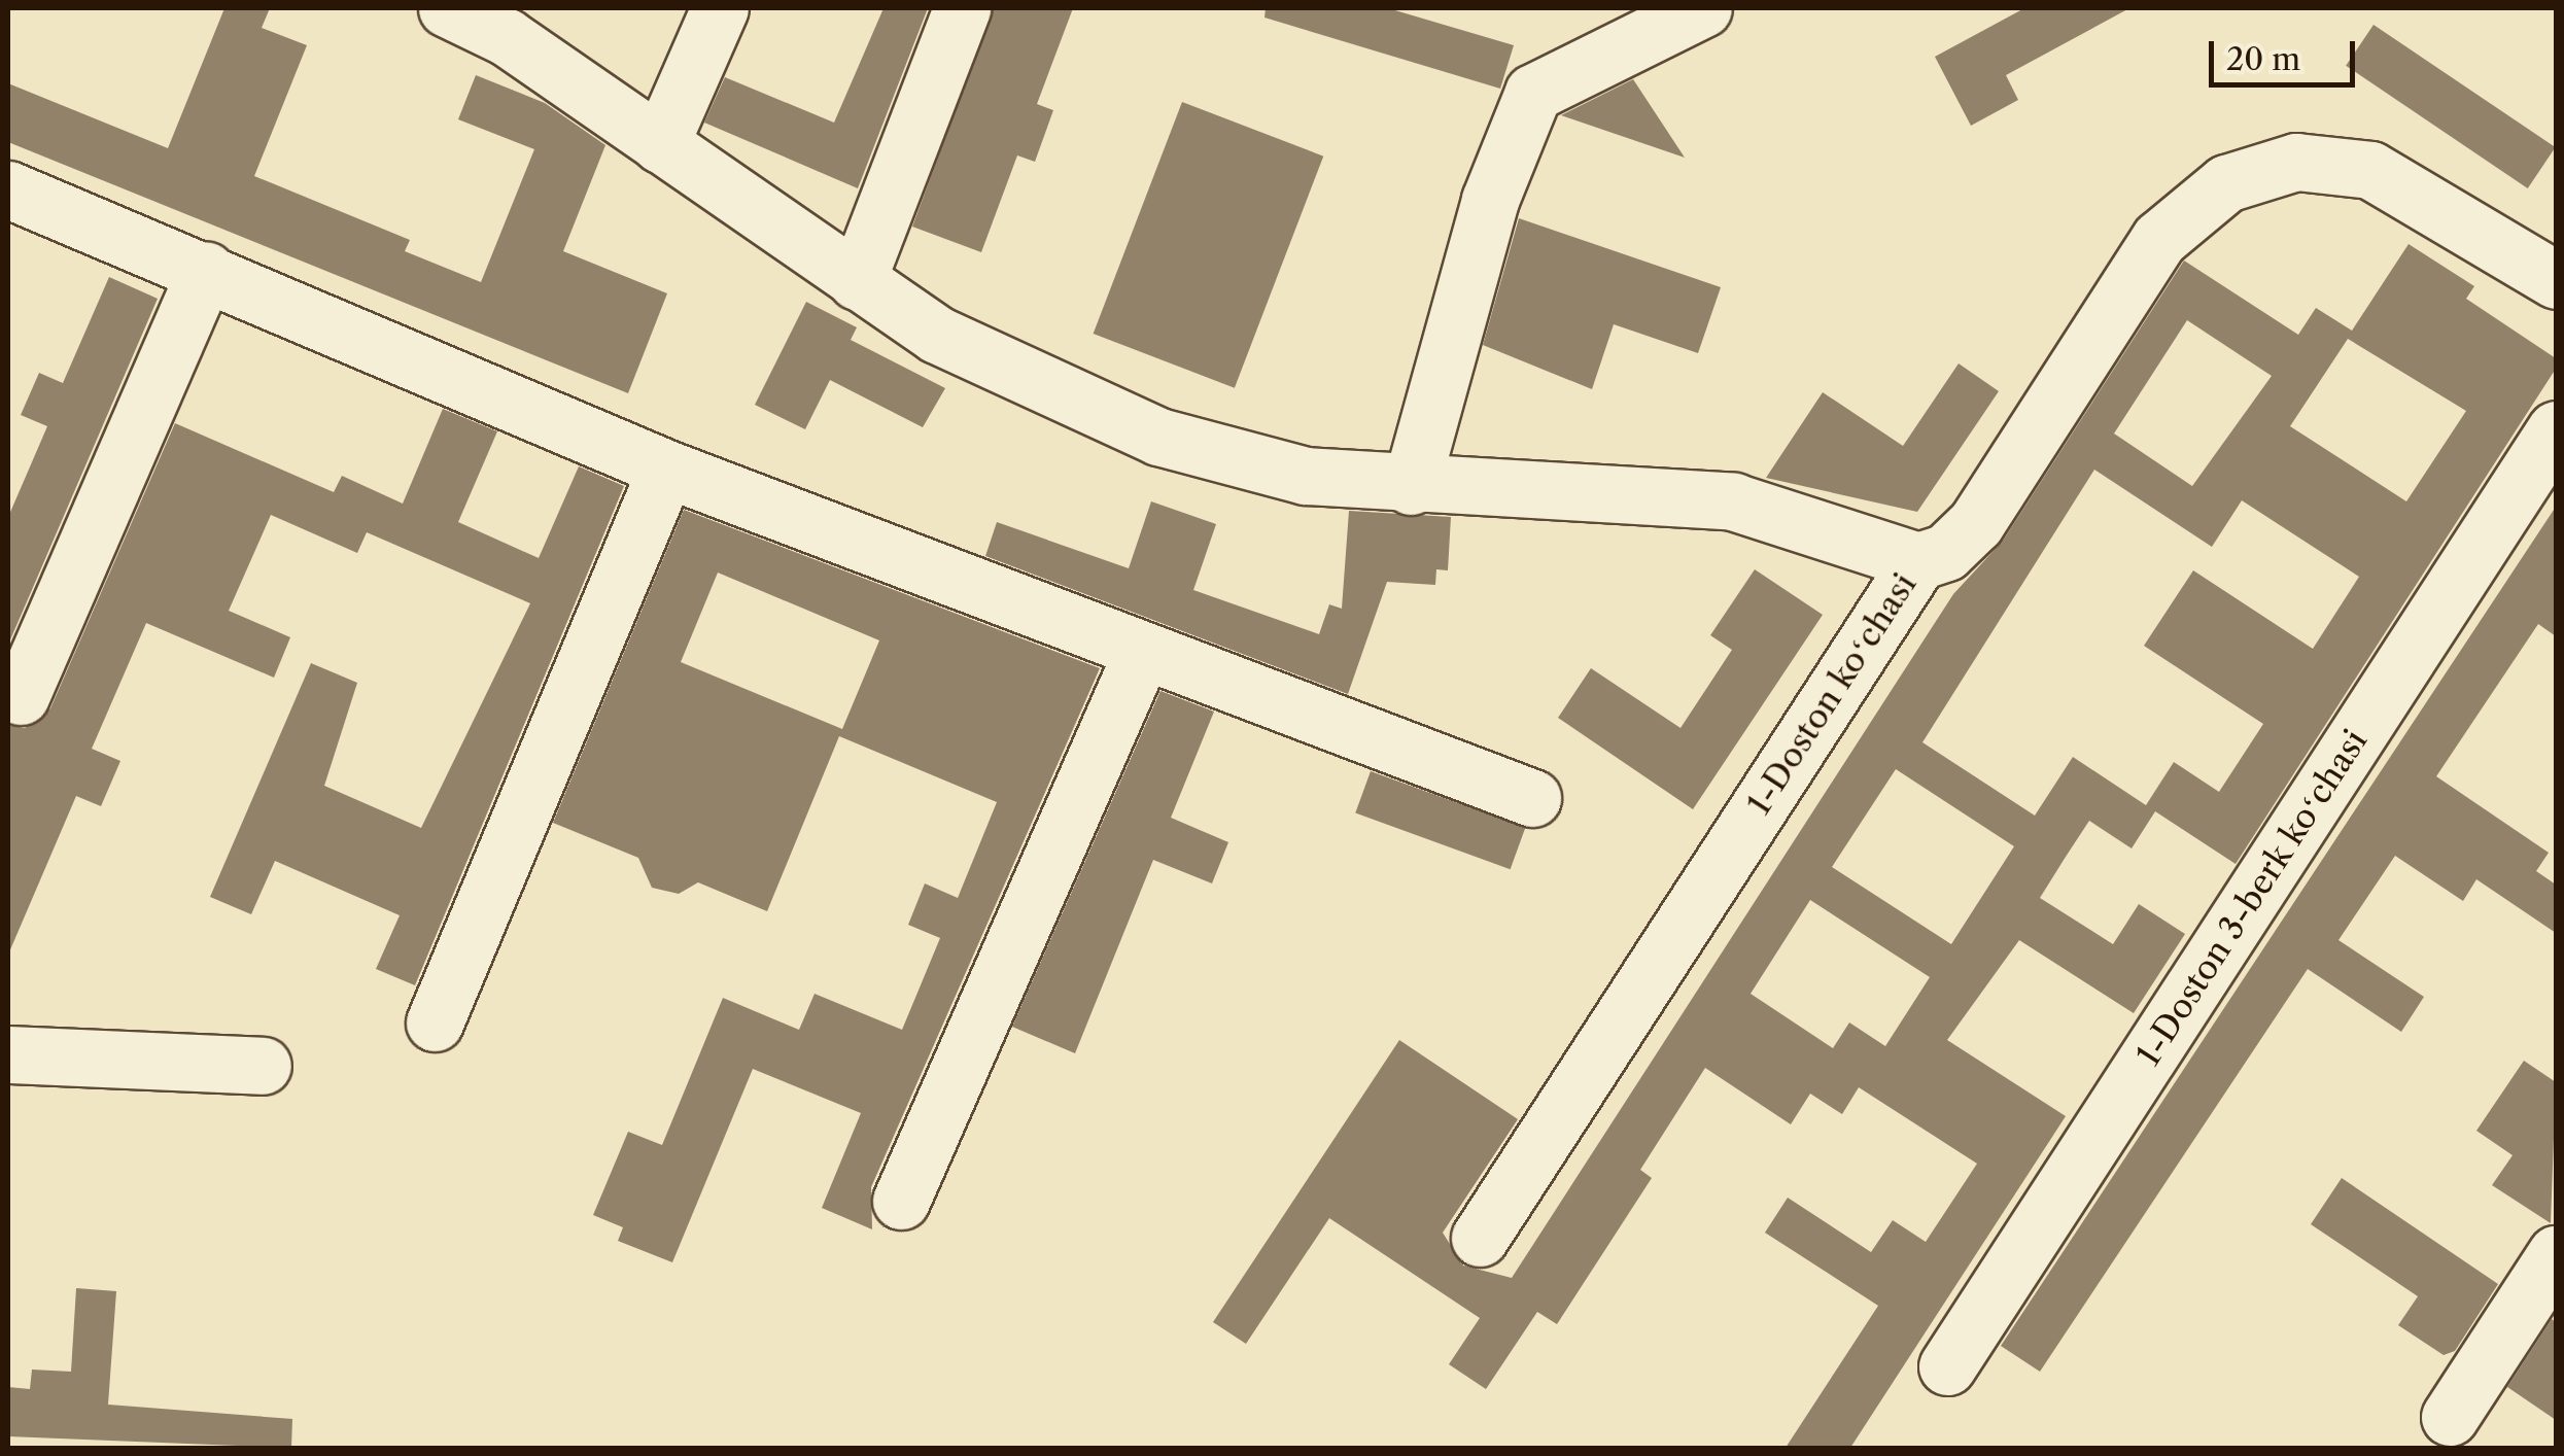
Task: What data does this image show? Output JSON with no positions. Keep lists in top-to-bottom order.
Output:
{
  "streets": {
    "street": ["1-Doston koʻchasi", "1-Doston 3-berk koʻchasi"]
  },
  "scale_bar": "20 m"
}
